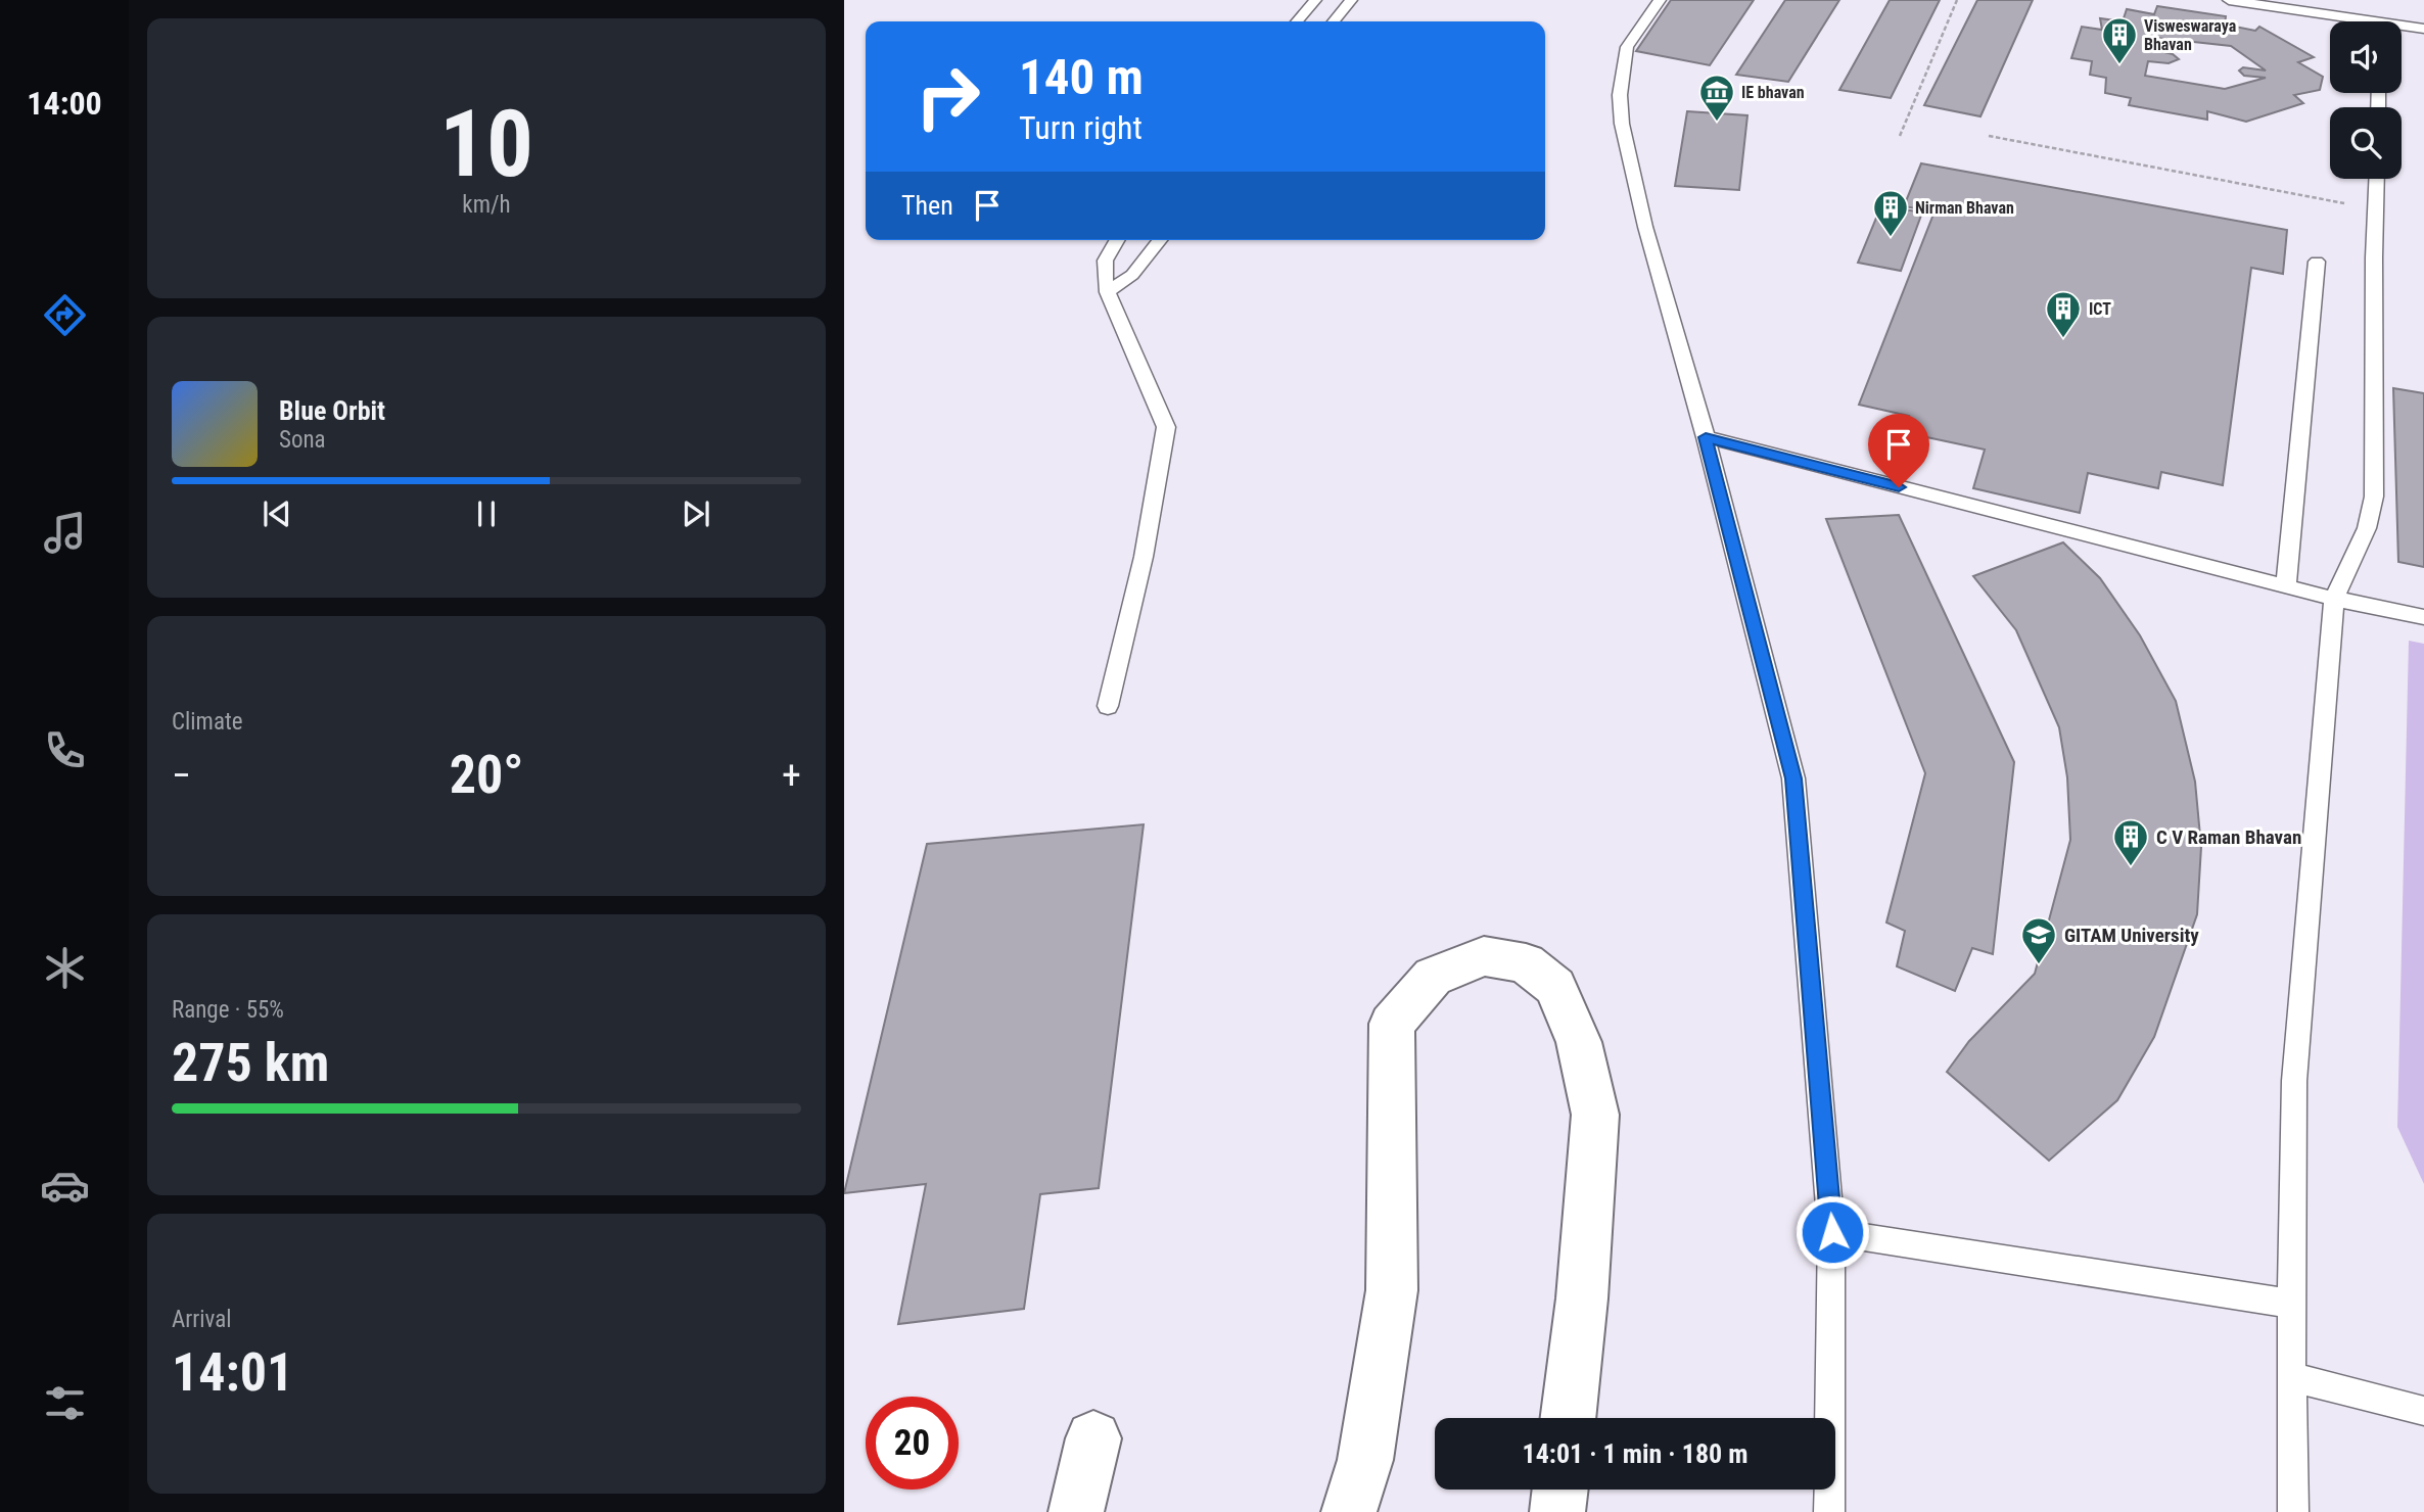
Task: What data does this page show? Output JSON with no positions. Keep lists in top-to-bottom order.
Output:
{
  "places": {
    "building": [
      "Visweswaraya Bhavan",
      "Nirman Bhavan",
      "ICT",
      "C V Raman Bhavan"
    ],
    "museum": ["IE bhavan"],
    "school or university": ["GITAM University"]
  },
  "page": {
    "tabs": "14:00",
    "tile": [
      ["10", "km/h"],
      "Climate",
      ["Range · 55%", "275 km"],
      ["Arrival", "14:01"]
    ],
    "turn": ["140 m", "Turn right"],
    "then": "Then",
    "song": ["Blue Orbit", "Sona"],
    "heat": ["−", "20°", "+"],
    "limit": "20",
    "trip": "14:01 · 1 min · 180 m"
  }
}
